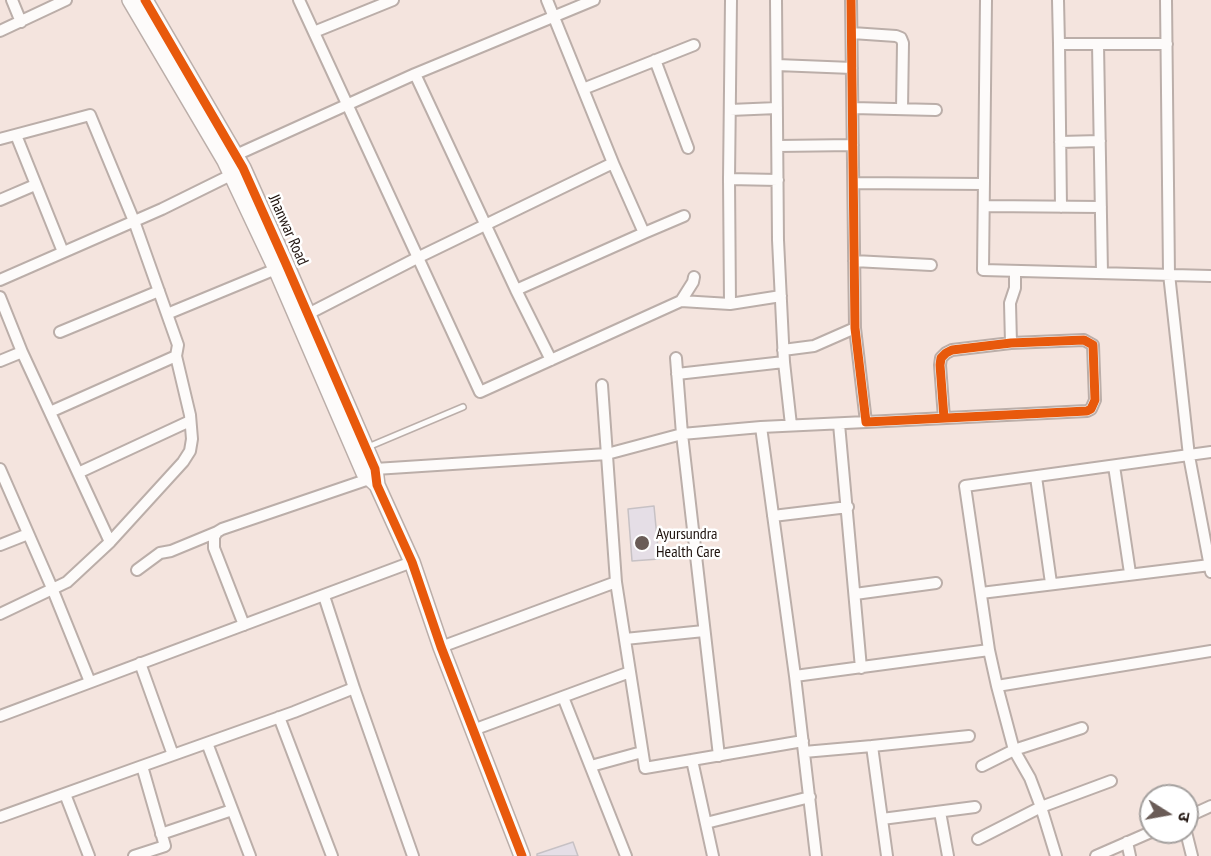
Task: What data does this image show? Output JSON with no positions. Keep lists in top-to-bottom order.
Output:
{
  "streets": {
    "street": ["Jhanwar Road"]
  },
  "places": ["Ayursundra Health Care"],
  "north": "right"
}
